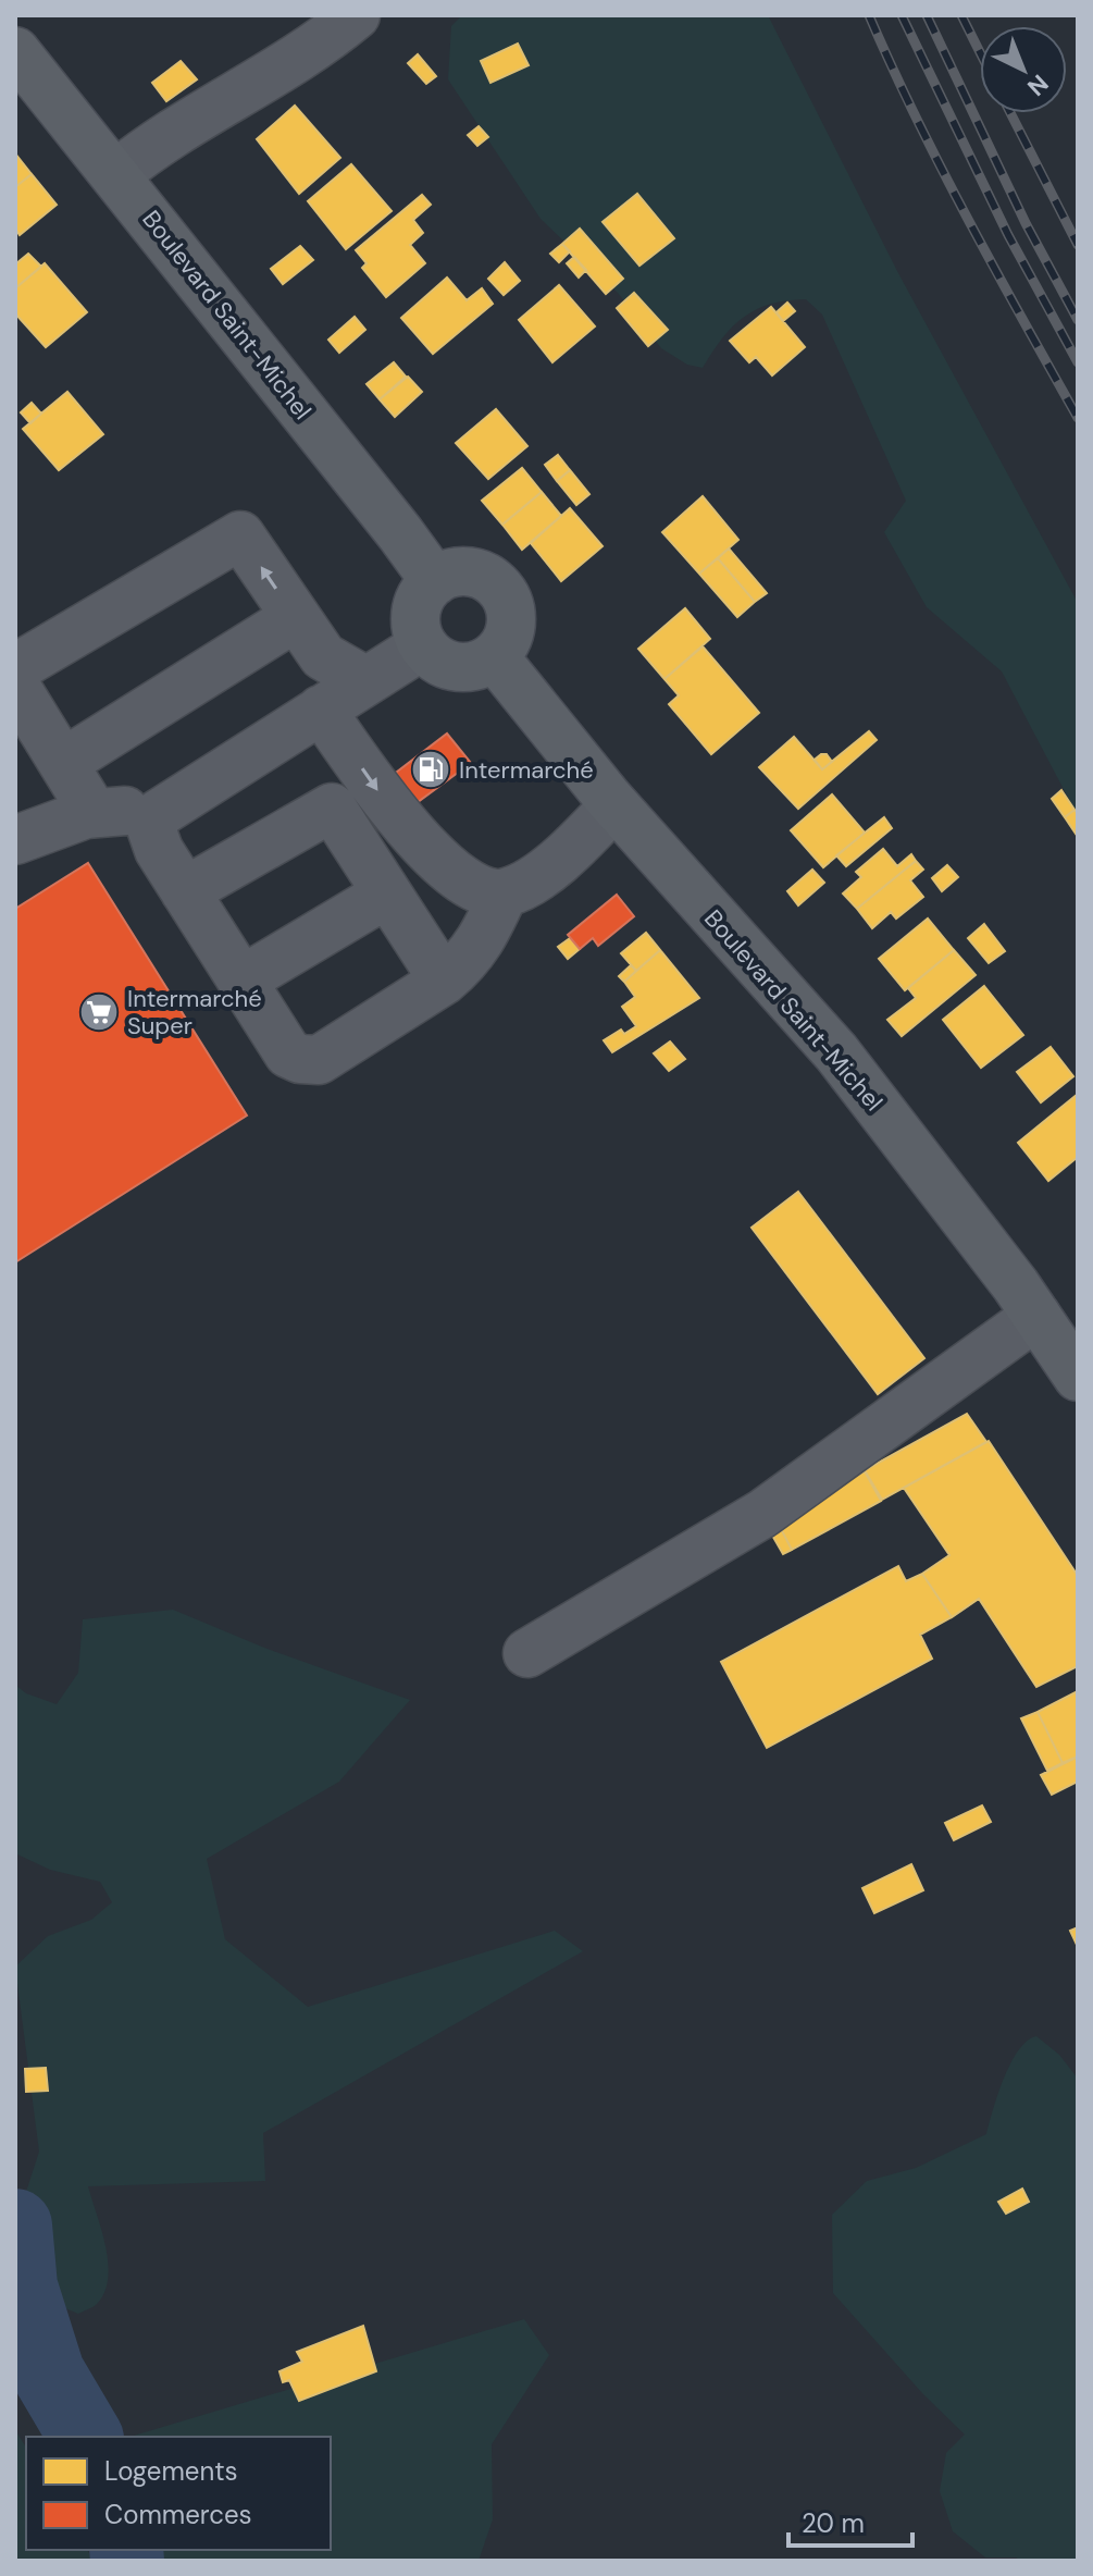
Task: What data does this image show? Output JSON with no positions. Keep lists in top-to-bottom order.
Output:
{
  "streets": {
    "main road": ["Boulevard Saint-Michel"]
  },
  "places": {
    "fuel station": ["Intermarché"],
    "supermarket": ["Intermarché Super"]
  },
  "legend": ["Logements", "Commerces"],
  "scale_bar": "20 m",
  "north": "bottom right"
}
